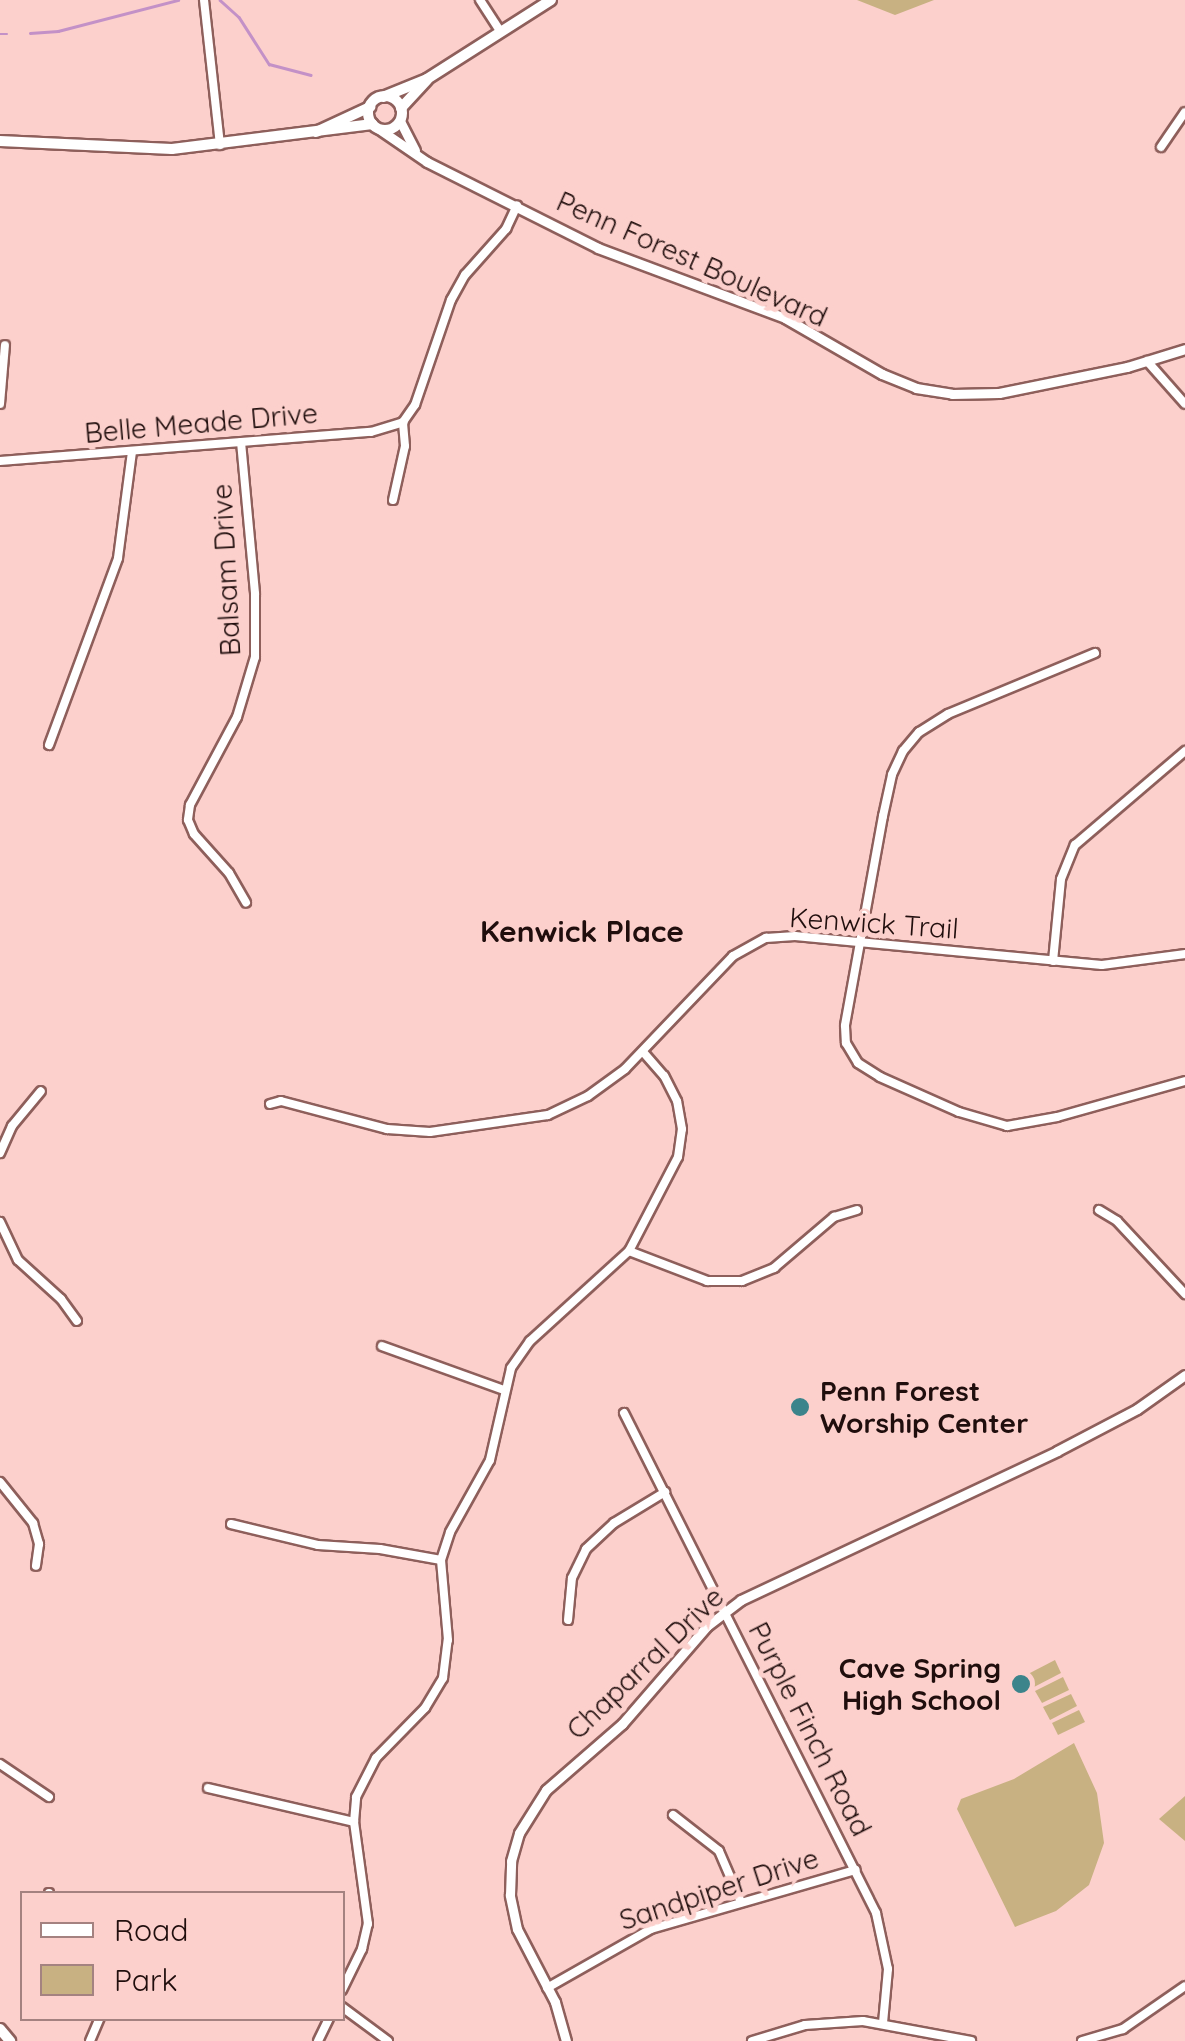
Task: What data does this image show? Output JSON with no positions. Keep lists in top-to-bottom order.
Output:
{
  "streets": {
    "street": [
      "Penn Forest Boulevard",
      "Belle Meade Drive",
      "Balsam Drive",
      "Kenwick Trail",
      "Chaparral Drive",
      "Purple Finch Road",
      "Sandpiper Drive"
    ]
  },
  "crossings": [
    ["Belle Meade Drive", "Balsam Drive"],
    ["Chaparral Drive", "Purple Finch Road"],
    ["Chaparral Drive", "Sandpiper Drive"],
    ["Purple Finch Road", "Sandpiper Drive"]
  ],
  "districts": ["Kenwick Place"],
  "places": ["Penn Forest Worship Center", "Cave Spring High School"],
  "legend": ["Road", "Park"]
}
